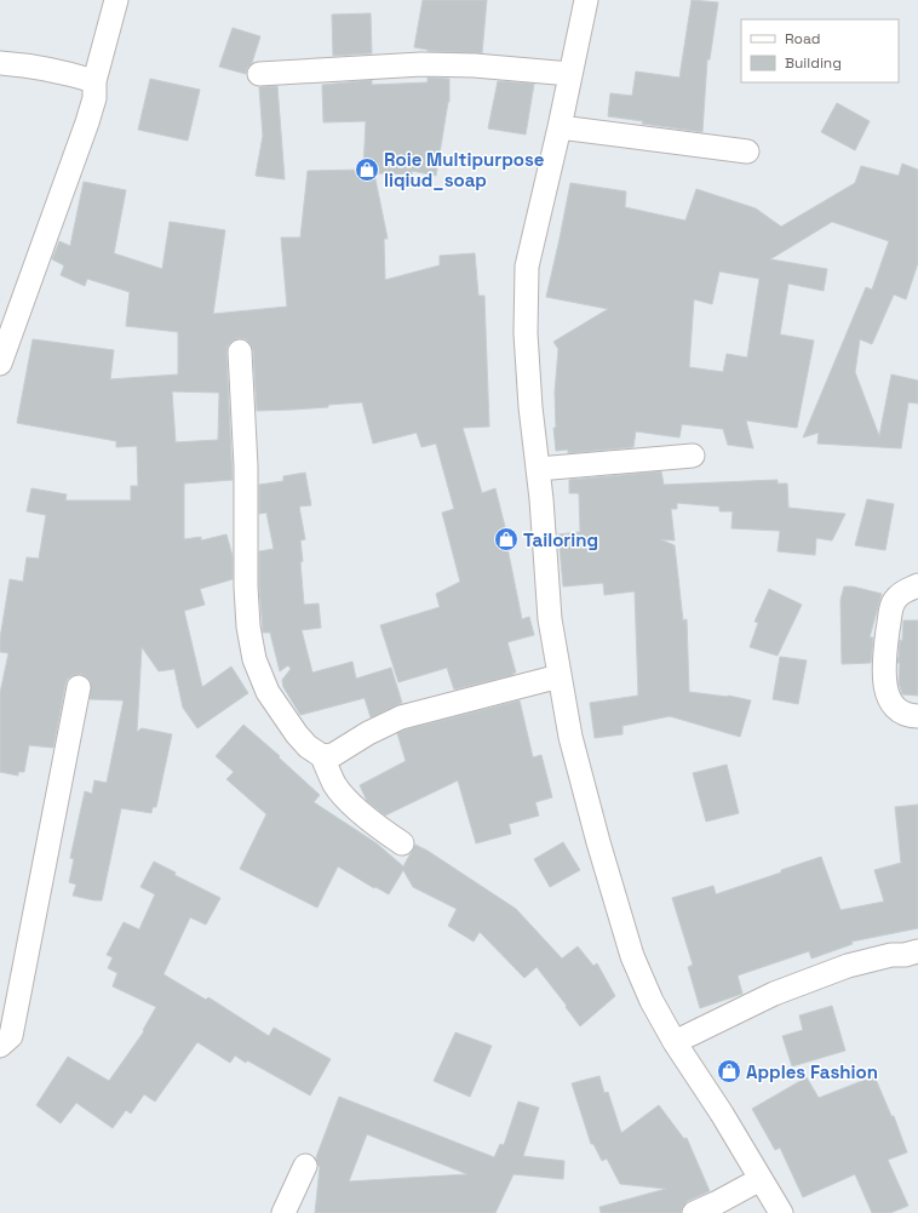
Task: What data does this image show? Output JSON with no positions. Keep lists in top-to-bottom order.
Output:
{
  "places": {
    "shop": ["Roie Multipurpose liqiud_soap", "Tailoring", "Apples Fashion"]
  },
  "legend": ["Road", "Building"]
}
